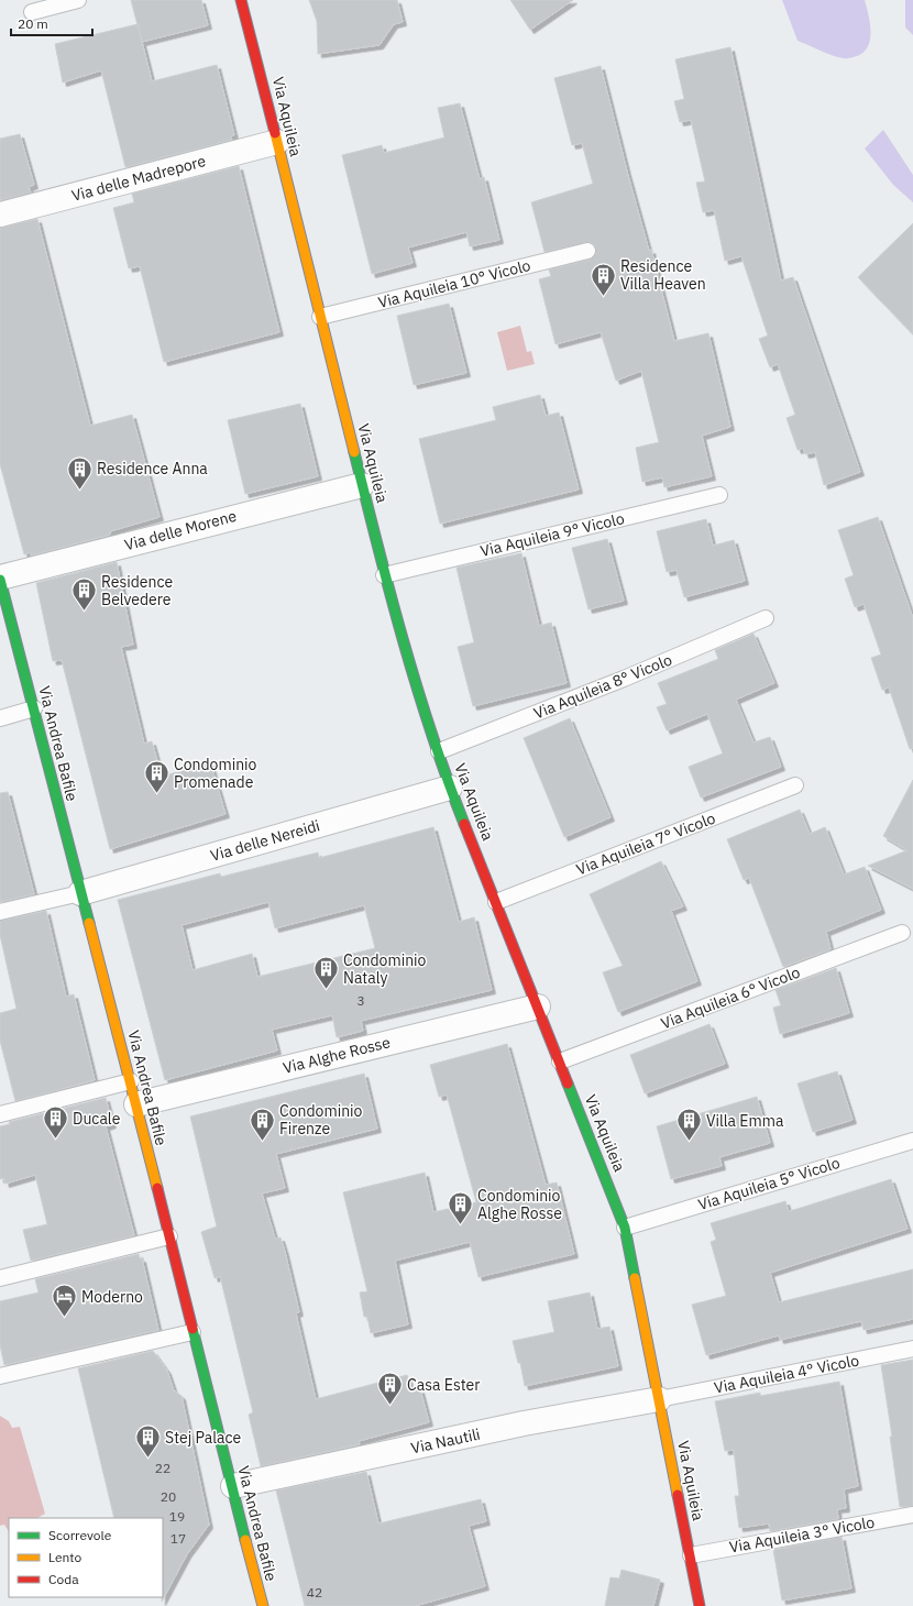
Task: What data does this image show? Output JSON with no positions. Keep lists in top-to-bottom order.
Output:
{
  "streets": {
    "street": [
      "Via Aquileia",
      "Via delle Madrepore",
      "Via delle Morene",
      "Via Andrea Bafile",
      "Via delle Nereidi",
      "Via Alghe Rosse",
      "Via Nautili"
    ],
    "lane": [
      "Via Aquileia 10° Vicolo",
      "Via Aquileia 9° Vicolo",
      "Via Aquileia 8° Vicolo",
      "Via Aquileia 7° Vicolo",
      "Via Aquileia 6° Vicolo",
      "Via Aquileia 5° Vicolo",
      "Via Aquileia 4° Vicolo",
      "Via Aquileia 3° Vicolo"
    ]
  },
  "crossings": [
    ["Via Aquileia", "Via delle Madrepore"],
    ["Via Aquileia", "Via Aquileia 10° Vicolo"],
    ["Via Aquileia", "Via delle Morene"],
    ["Via Aquileia", "Via Aquileia 9° Vicolo"],
    ["Via Aquileia", "Via Aquileia 8° Vicolo"],
    ["Via Aquileia", "Via delle Nereidi"],
    ["Via Aquileia", "Via Aquileia 7° Vicolo"],
    ["Via Aquileia", "Via Aquileia 6° Vicolo"],
    ["Via Aquileia", "Via Alghe Rosse"],
    ["Via Aquileia", "Via Aquileia 5° Vicolo"],
    ["Via Aquileia", "Via Aquileia 4° Vicolo"],
    ["Via Aquileia", "Via Nautili"],
    ["Via Aquileia", "Via Aquileia 3° Vicolo"],
    ["Via delle Morene", "Via Andrea Bafile"],
    ["Via Andrea Bafile", "Via delle Nereidi"],
    ["Via Andrea Bafile", "Via Alghe Rosse"],
    ["Via Andrea Bafile", "Via Nautili"],
    ["Via Aquileia 4° Vicolo", "Via Nautili"]
  ],
  "places": {
    "building": [
      "Residence Villa Heaven",
      "Residence Anna",
      "Residence Belvedere",
      "Condominio Promenade",
      "Condominio Nataly",
      "Ducale",
      "Condominio Firenze",
      "Villa Emma",
      "Condominio Alghe Rosse",
      "Casa Ester",
      "Stej Palace"
    ],
    "hotel": ["Moderno"]
  },
  "house_numbers": [
    "3",
    "22",
    "20",
    "19",
    "17",
    "42"
  ],
  "legend": ["Scorrevole", "Lento", "Coda"],
  "scale_bar": "20 m"
}
